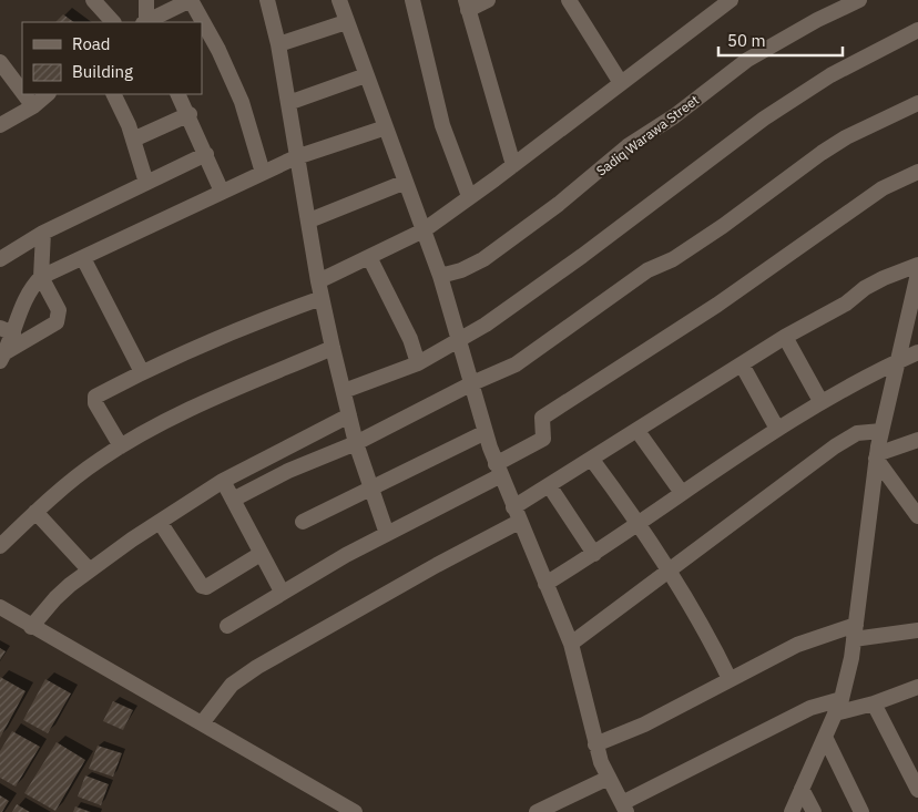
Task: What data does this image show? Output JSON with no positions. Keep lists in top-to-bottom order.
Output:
{
  "streets": {
    "street": ["Sadiq Warawa Street"]
  },
  "legend": ["Road", "Building"],
  "scale_bar": "50 m"
}
